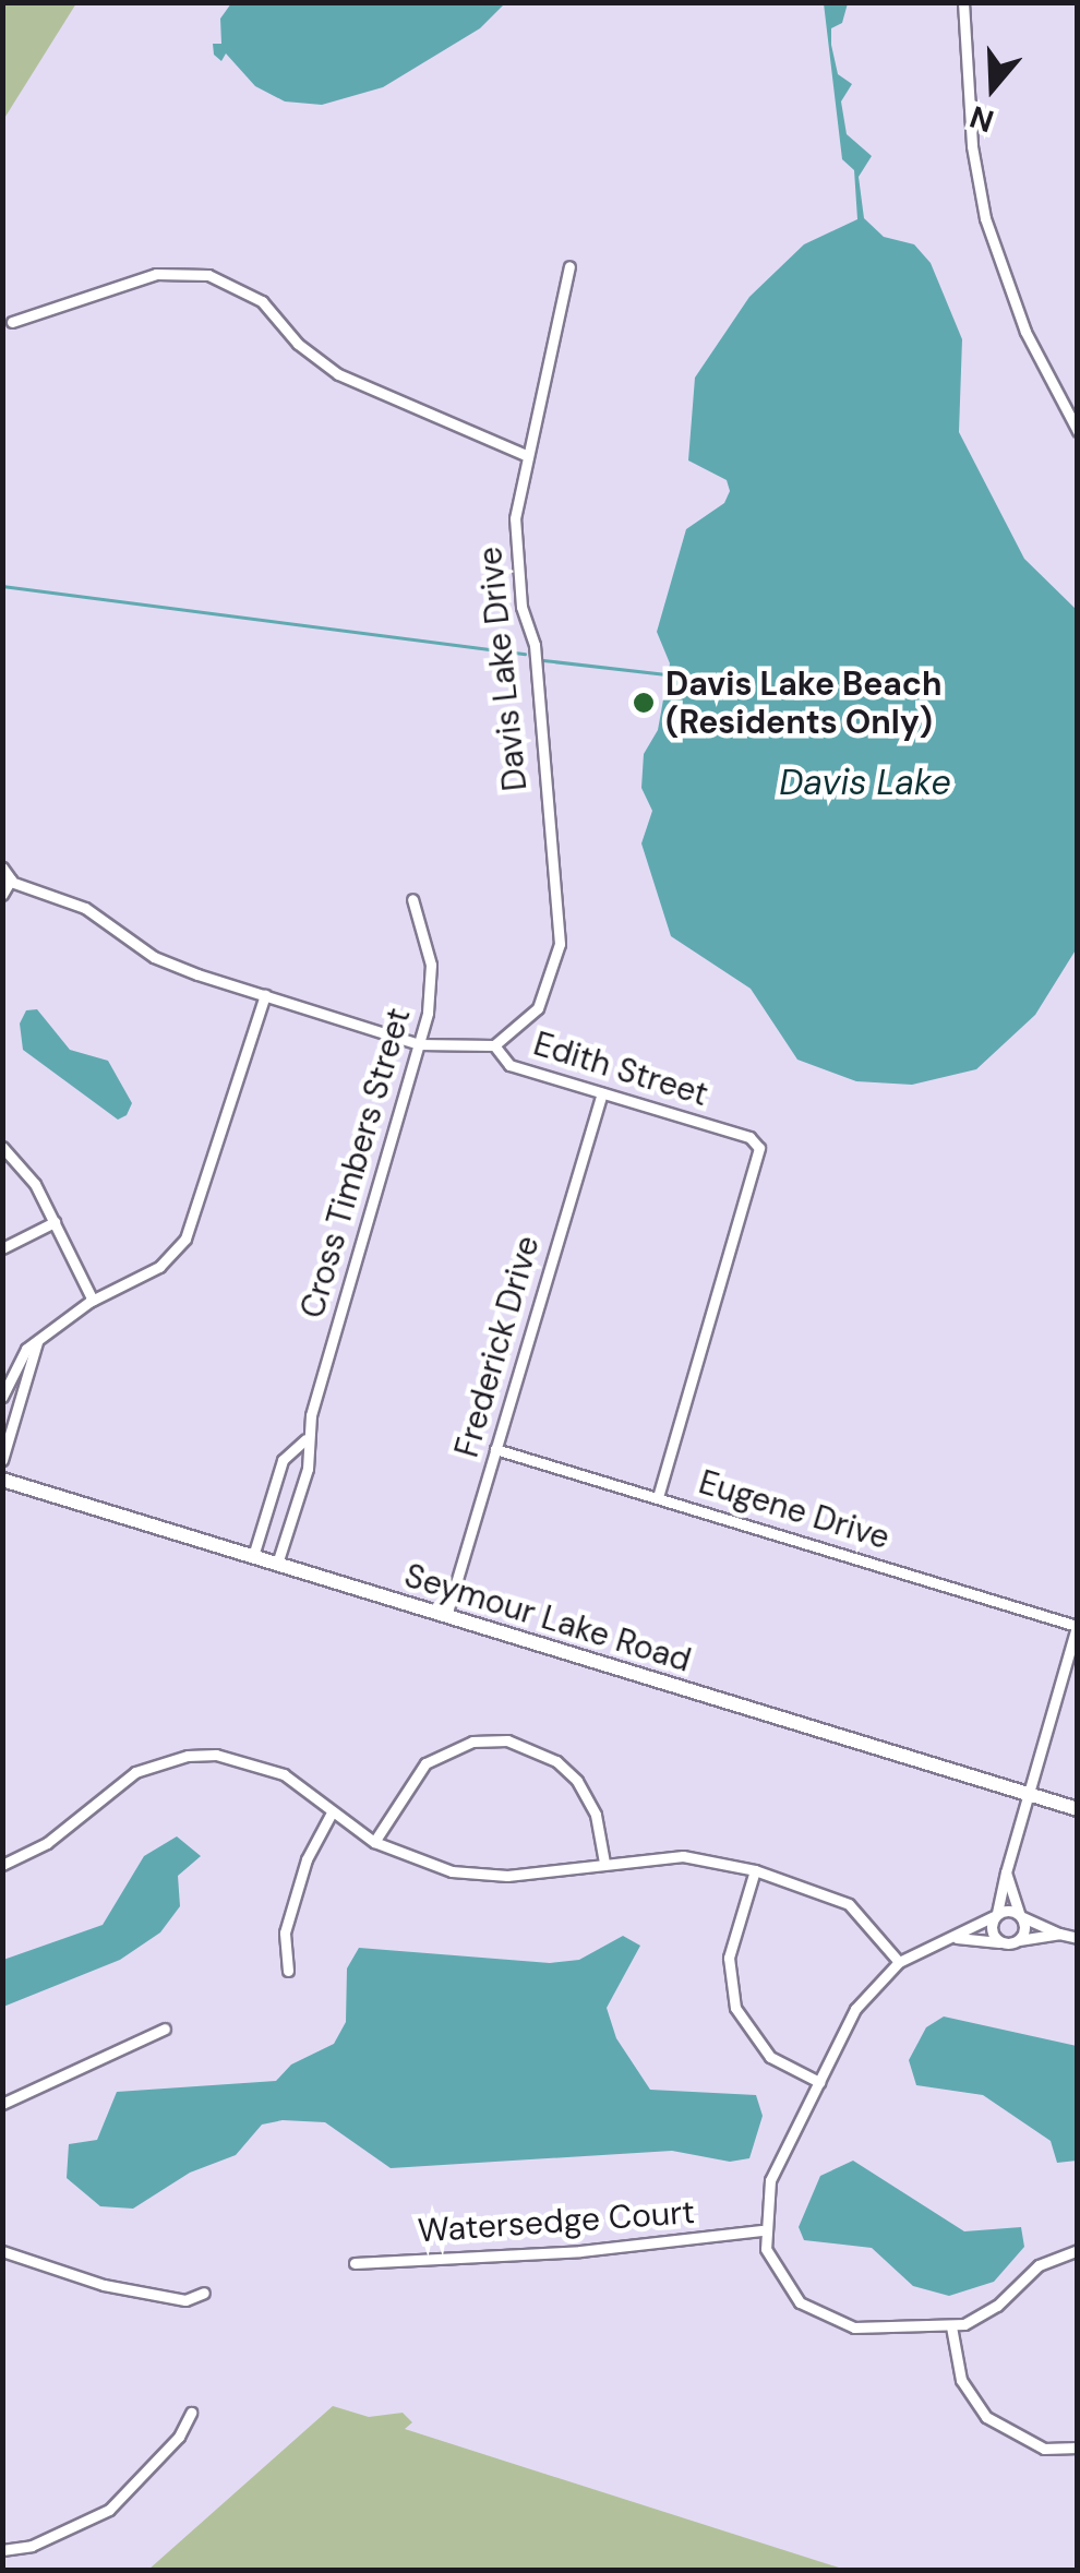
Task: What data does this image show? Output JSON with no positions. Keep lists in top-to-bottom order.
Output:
{
  "streets": {
    "street": [
      "Davis Lake Drive",
      "Edith Street",
      "Cross Timbers Street",
      "Frederick Drive",
      "Eugene Drive",
      "Seymour Lake Road",
      "Watersedge Court"
    ]
  },
  "crossings": [
    ["Davis Lake Drive", "Edith Street"],
    ["Edith Street", "Cross Timbers Street"],
    ["Edith Street", "Frederick Drive"],
    ["Edith Street", "Eugene Drive"],
    ["Cross Timbers Street", "Seymour Lake Road"],
    ["Frederick Drive", "Eugene Drive"],
    ["Frederick Drive", "Seymour Lake Road"]
  ],
  "water": ["Davis Lake"],
  "places": ["Davis Lake Beach (Residents Only)"],
  "north": "bottom"
}
